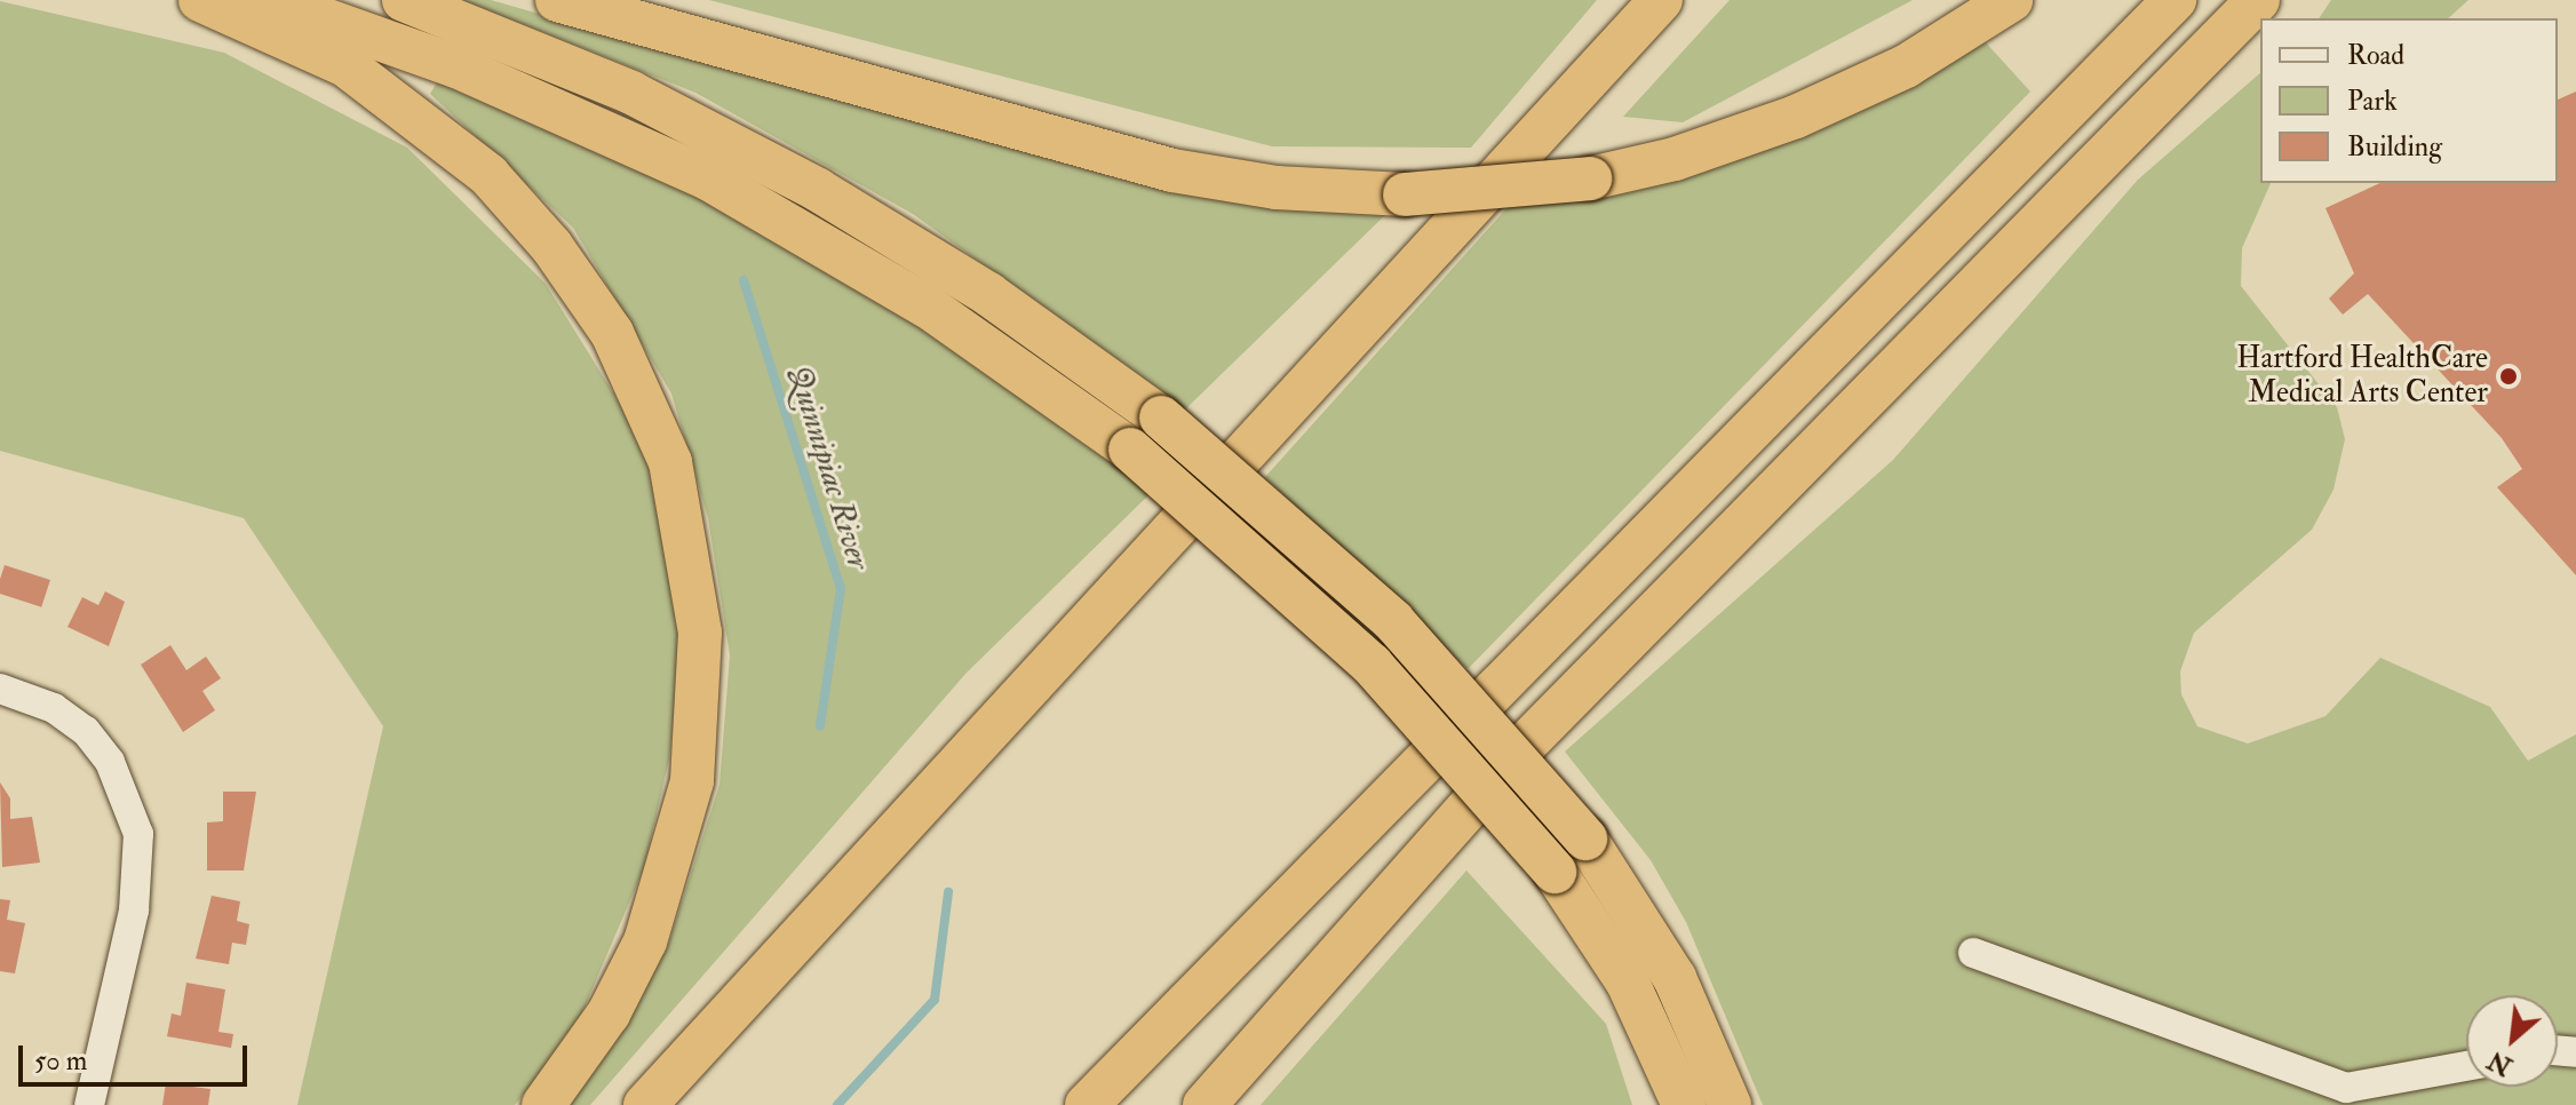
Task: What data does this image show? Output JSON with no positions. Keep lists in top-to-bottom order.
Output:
{
  "water": ["Quinnipiac River"],
  "places": ["Hartford HealthCare Medical Arts Center"],
  "legend": ["Road", "Park", "Building"],
  "scale_bar": "50 m",
  "north": "bottom left"
}
